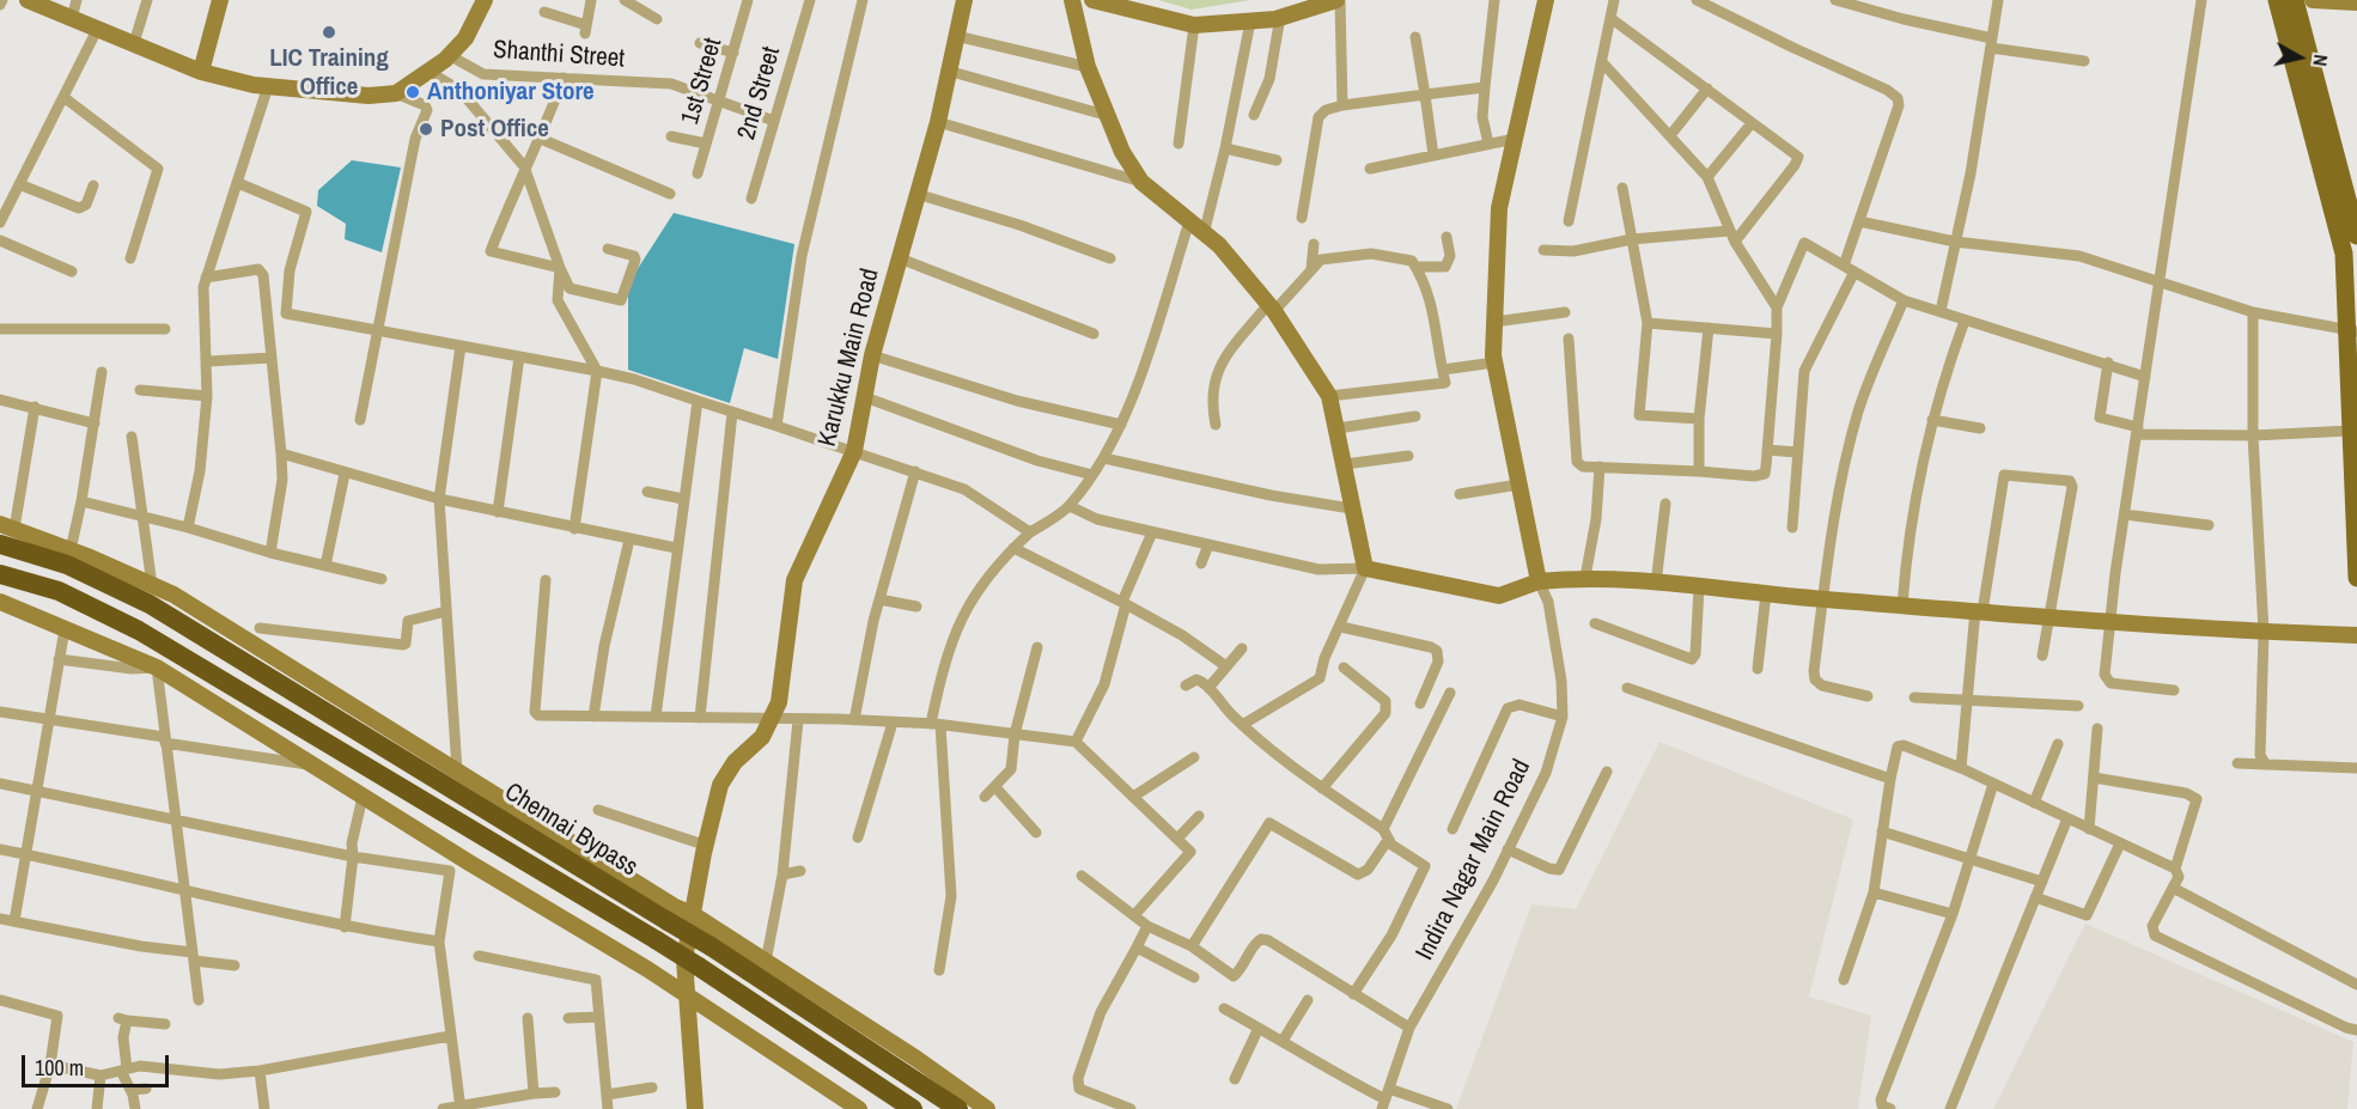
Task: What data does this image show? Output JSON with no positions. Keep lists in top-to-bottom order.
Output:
{
  "streets": {
    "highway": ["Chennai Bypass"],
    "street": [
      "Shanthi Street",
      "1st Street",
      "2nd Street",
      "Karukku Main Road",
      "Indira Nagar Main Road"
    ]
  },
  "crossings": [
    ["Shanthi Street", "1st Street"],
    ["Shanthi Street", "2nd Street"]
  ],
  "places": ["LIC Training Office", "Anthoniyar Store", "Post Office"],
  "scale_bar": "100 m",
  "north": "right"
}
